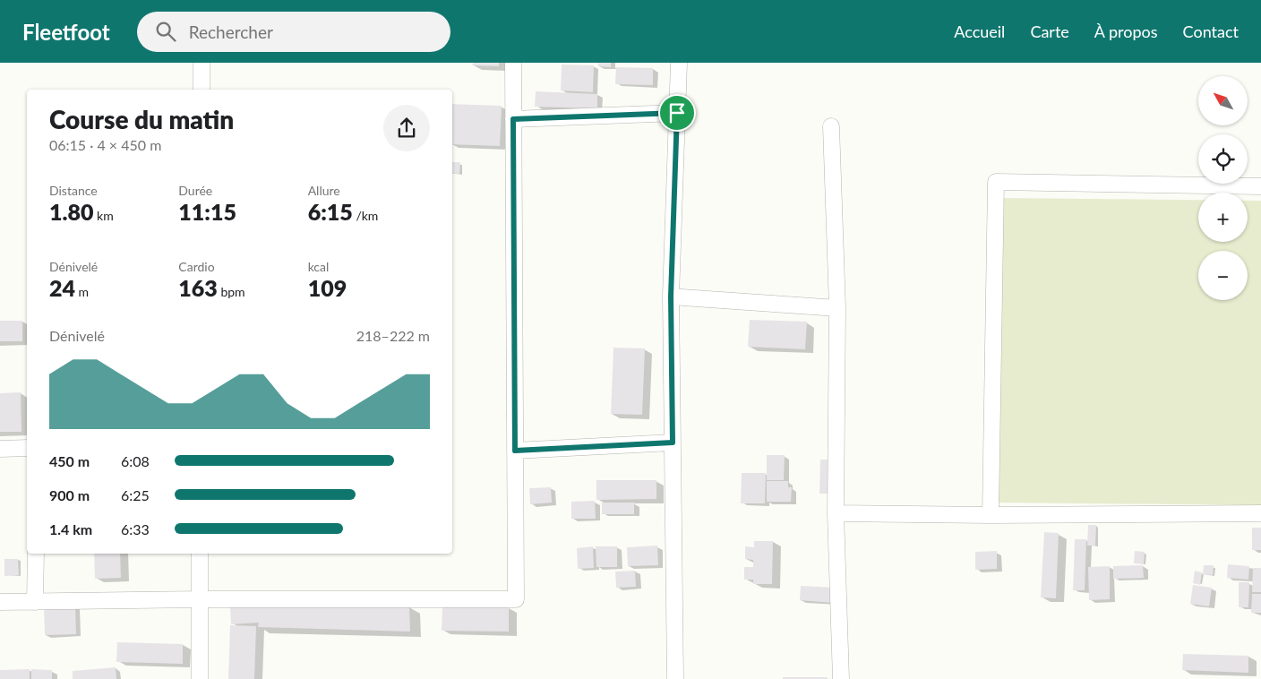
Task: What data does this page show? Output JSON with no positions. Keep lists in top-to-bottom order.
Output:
{
  "north": "top left",
  "page": {
    "header": "Fleetfoot",
    "search": "Rechercher",
    "nav": [
      "Accueil",
      "Carte",
      "À propos",
      "Contact"
    ],
    "map_buttons": ["+", "−"],
    "heading": ["Course du matin", "06:15 · 4 × 450 m"],
    "stats": [
      ["Distance", "1.80 km"],
      ["Durée", "11:15"],
      ["Allure", "6:15 /km"],
      ["Dénivelé", "24 m"],
      ["Cardio", "163 bpm"],
      ["kcal", "109"]
    ],
    "chart": ["Dénivelé", "218–222 m"],
    "list": [
      {
        "name": "450 m",
        "note": "6:08"
      },
      {
        "name": "900 m",
        "note": "6:25"
      },
      {
        "name": "1.4 km",
        "note": "6:33"
      }
    ]
  }
}
